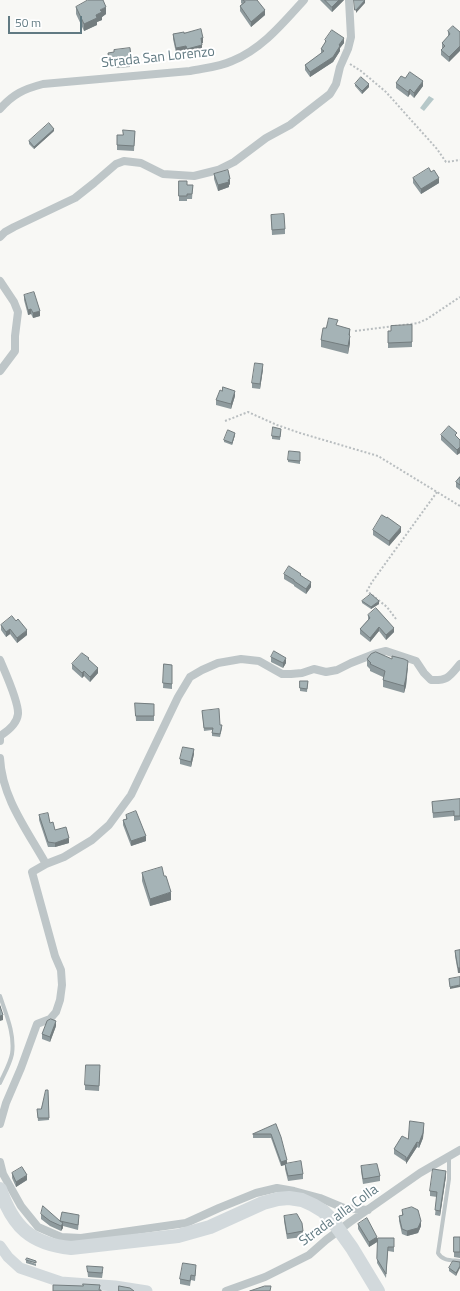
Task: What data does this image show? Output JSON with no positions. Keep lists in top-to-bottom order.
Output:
{
  "streets": {
    "street": ["Strada San Lorenzo", "Strada alla Colla"]
  },
  "scale_bar": "50 m"
}
